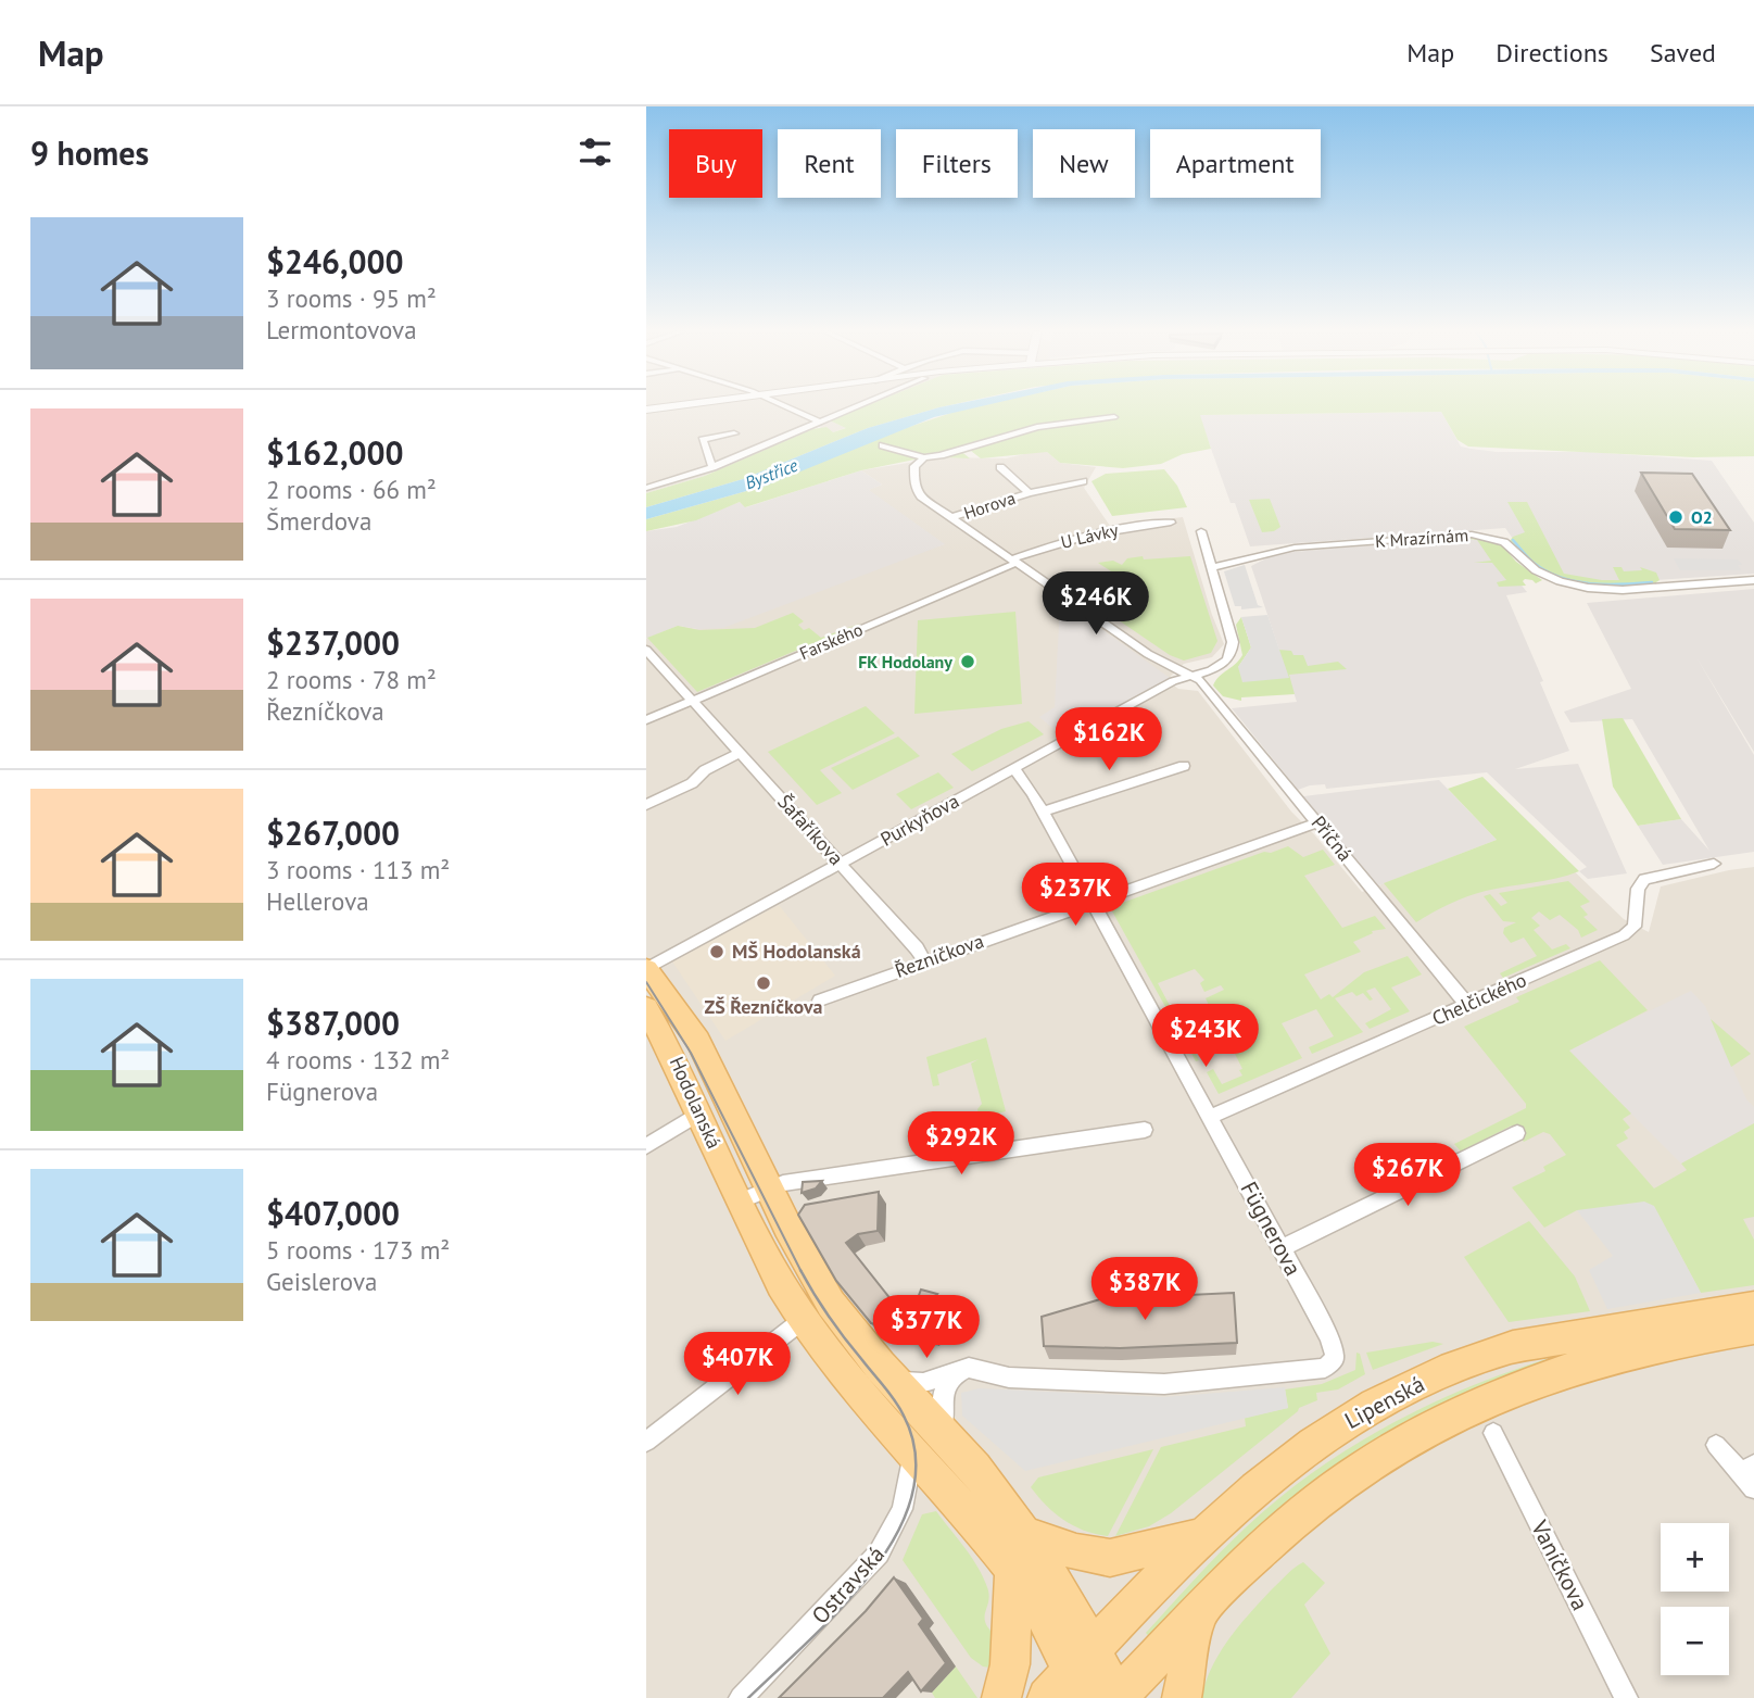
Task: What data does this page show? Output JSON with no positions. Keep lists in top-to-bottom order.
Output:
{
  "streets": {
    "main road": ["Hodolanská", "Lipenská"],
    "street": [
      "Horova",
      "U Lávky",
      "K Mrazírnám",
      "Farského",
      "Purkyňova",
      "Šafaříkova",
      "Příčná",
      "Řezníčkova",
      "Chelčického",
      "Fügnerova",
      "Vaníčkova",
      "Ostravská"
    ]
  },
  "crossings": [
    ["U Lávky", "Farského"],
    ["K Mrazírnám", "Purkyňova"],
    ["Farského", "Šafaříkova"],
    ["Purkyňova", "Šafaříkova"],
    ["Purkyňova", "Příčná"],
    ["Purkyňova", "Fügnerova"],
    ["Šafaříkova", "Řezníčkova"],
    ["Příčná", "Řezníčkova"],
    ["Příčná", "Chelčického"],
    ["Řezníčkova", "Fügnerova"],
    ["Chelčického", "Fügnerova"]
  ],
  "water": ["Bystřice"],
  "places": [
    "O2",
    "FK Hodolany",
    "MŠ Hodolanská",
    "ZŠ Řezníčkova"
  ],
  "page": {
    "header": "Map",
    "nav": ["Map", "Directions", "Saved"],
    "heading": "9 homes",
    "chip": [
      "Buy",
      "Rent",
      "Filters",
      "New",
      "Apartment"
    ],
    "list": [
      {
        "name": "$246,000",
        "note": "3 rooms · 95 m² · Lermontovova"
      },
      {
        "name": "$162,000",
        "note": "2 rooms · 66 m² · Šmerdova"
      },
      {
        "name": "$237,000",
        "note": "2 rooms · 78 m² · Řezníčkova"
      },
      {
        "name": "$267,000",
        "note": "3 rooms · 113 m² · Hellerova"
      },
      {
        "name": "$387,000",
        "note": "4 rooms · 132 m² · Fügnerova"
      },
      {
        "name": "$407,000",
        "note": "5 rooms · 173 m² · Geislerova"
      }
    ],
    "price": [
      "$246K",
      "$162K",
      "$237K",
      "$243K",
      "$292K",
      "$267K",
      "$387K",
      "$377K",
      "$407K"
    ],
    "map_buttons": ["+", "−"]
  }
}
